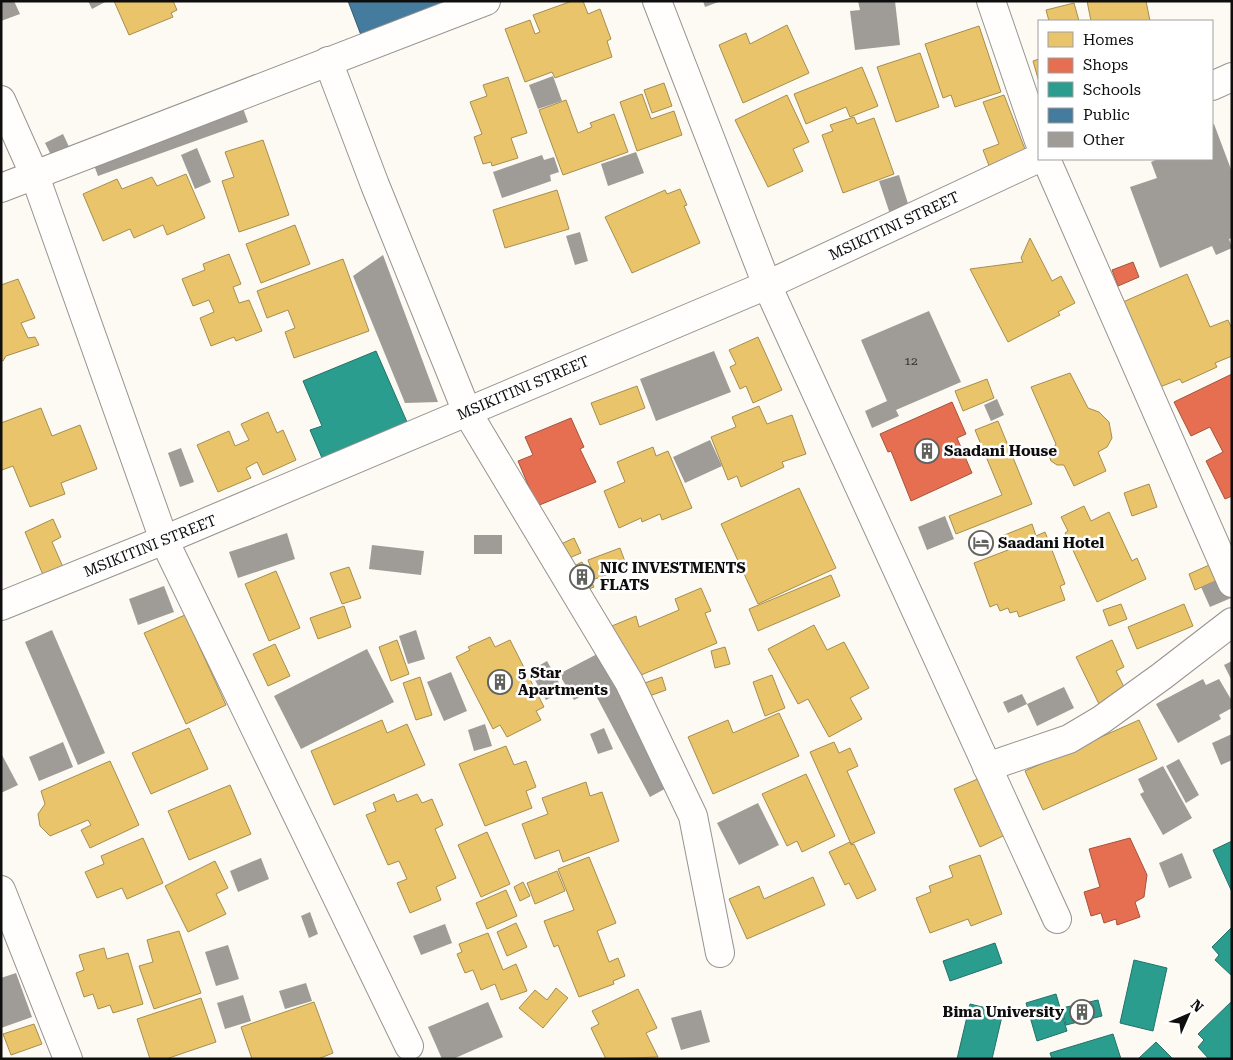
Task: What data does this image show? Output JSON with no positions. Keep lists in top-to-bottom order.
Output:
{
  "streets": {
    "street": ["MSIKITINI STREET"]
  },
  "places": {
    "building": [
      "Saadani House",
      "NIC INVESTMENTS FLATS",
      "5 Star Apartments",
      "Bima University"
    ],
    "hotel": ["Saadani Hotel"]
  },
  "house_numbers": ["12"],
  "legend": [
    "Homes",
    "Shops",
    "Schools",
    "Public",
    "Other"
  ],
  "north": "top right"
}
